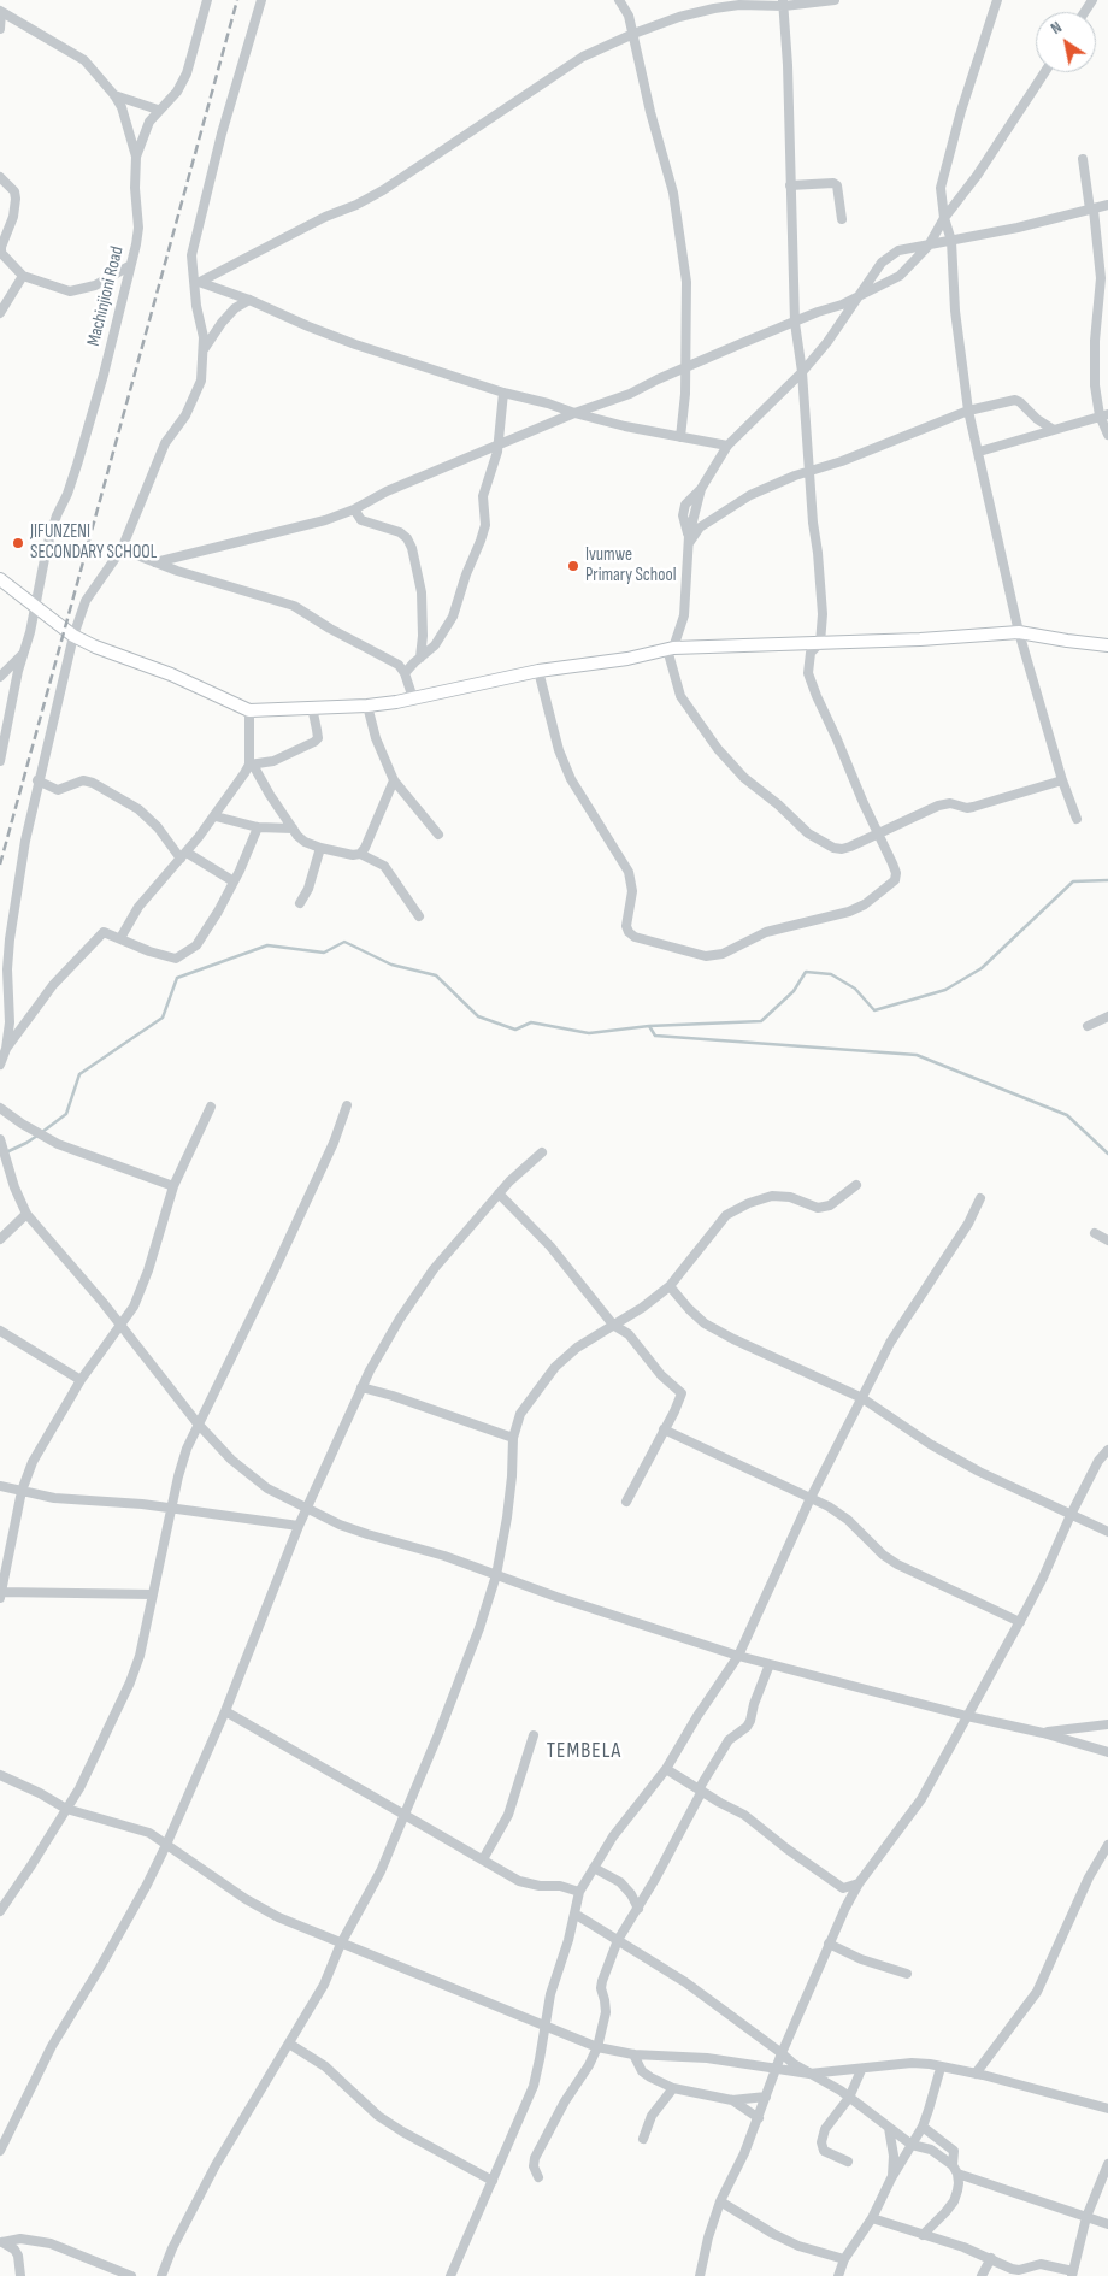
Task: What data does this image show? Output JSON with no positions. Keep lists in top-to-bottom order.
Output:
{
  "streets": {
    "street": ["Machinjioni Road"]
  },
  "districts": ["TEMBELA"],
  "places": ["JIFUNZENI SECONDARY SCHOOL", "Ivumwe Primary School"],
  "north": "top left"
}
